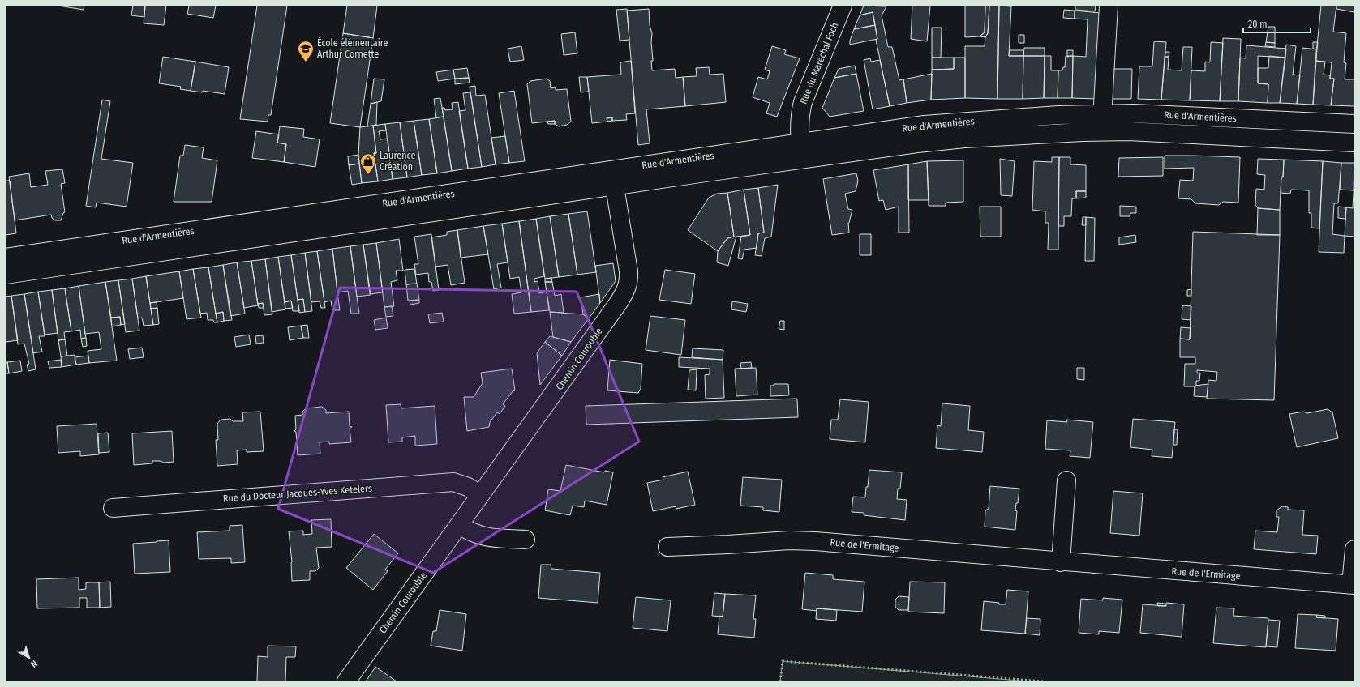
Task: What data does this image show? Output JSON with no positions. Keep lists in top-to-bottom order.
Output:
{
  "streets": {
    "main road": [
      "Rue du Maréchal Foch",
      "Rue d'Armentières",
      "Chemin Courouble",
      "Rue du Docteur Jacques-Yves Ketelers",
      "Rue de l'Ermitage"
    ]
  },
  "crossings": [
    ["Rue du Maréchal Foch", "Rue d'Armentières"],
    ["Rue d'Armentières", "Chemin Courouble"],
    ["Chemin Courouble", "Rue du Docteur Jacques-Yves Ketelers"]
  ],
  "places": {
    "school or university": ["École élémentaire Arthur Cornette"],
    "shop": ["Laurence Création"]
  },
  "scale_bar": "20 m",
  "north": "bottom right"
}
